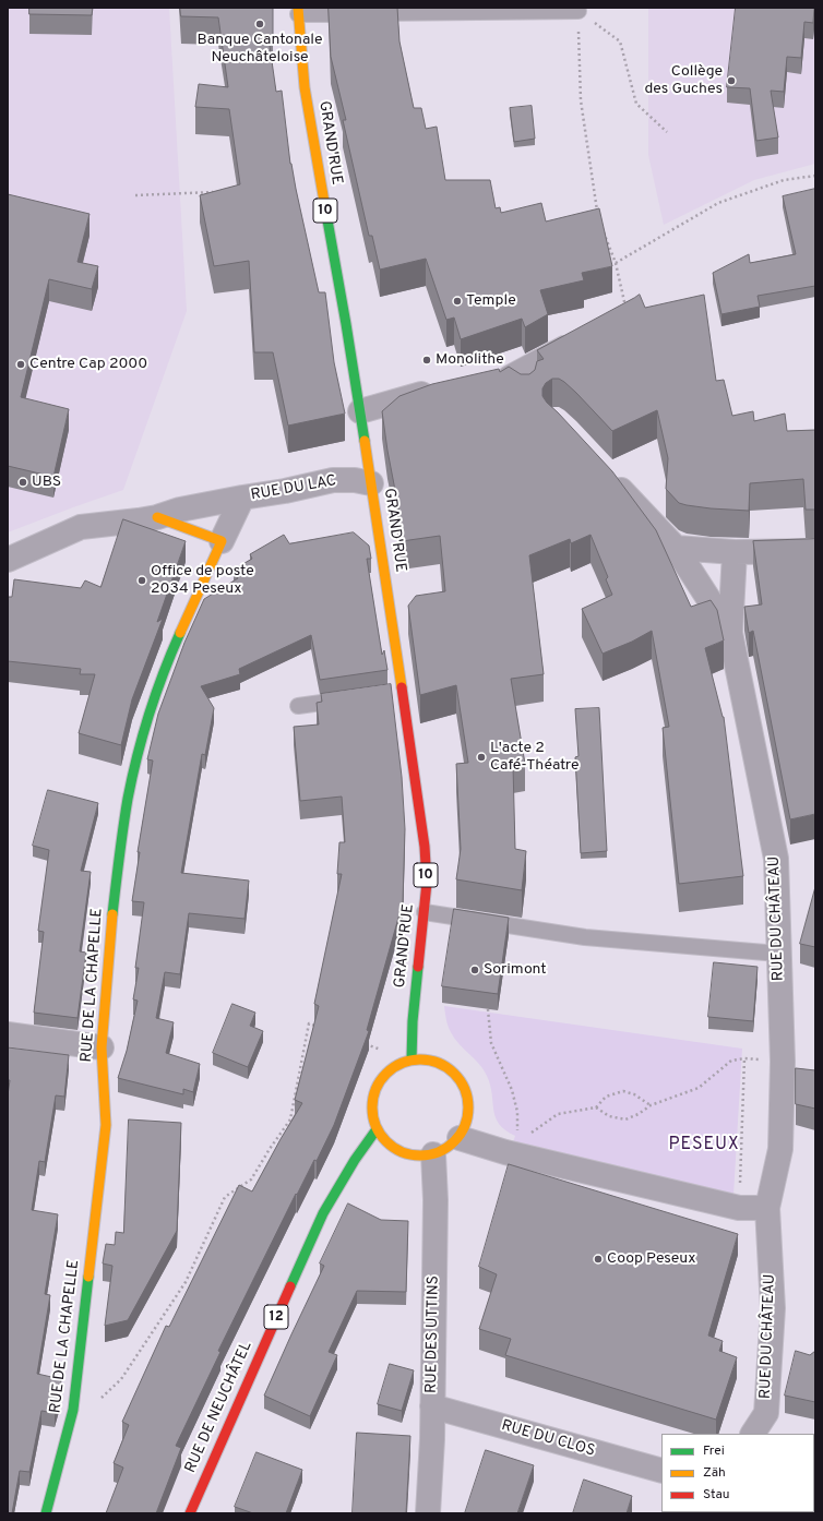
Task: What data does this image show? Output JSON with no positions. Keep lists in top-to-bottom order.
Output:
{
  "streets": {
    "main road": [
      "GRAND'RUE",
      "10",
      "RUE DE LA CHAPELLE",
      "12",
      "RUE DE NEUCHÂTEL"
    ],
    "street": [
      "RUE DU LAC",
      "RUE DU CHÂTEAU",
      "RUE DES UTTINS",
      "RUE DU CLOS"
    ]
  },
  "crossings": [
    ["GRAND'RUE", "RUE DU LAC"],
    ["GRAND'RUE", "RUE DES UTTINS"],
    ["GRAND'RUE", "RUE DE NEUCHÂTEL"],
    ["RUE DES UTTINS", "RUE DE NEUCHÂTEL"],
    ["RUE DES UTTINS", "RUE DU CLOS"]
  ],
  "districts": ["PESEUX"],
  "places": [
    "Banque Cantonale Neuchâteloise",
    "Collège des Guches",
    "Temple",
    "Monolithe",
    "Centre Cap 2000",
    "UBS",
    "Office de poste 2034 Peseux",
    "L'acte 2 Café-Théatre",
    "Sorimont",
    "Coop Peseux"
  ],
  "legend": ["Frei", "Zäh", "Stau"]
}
